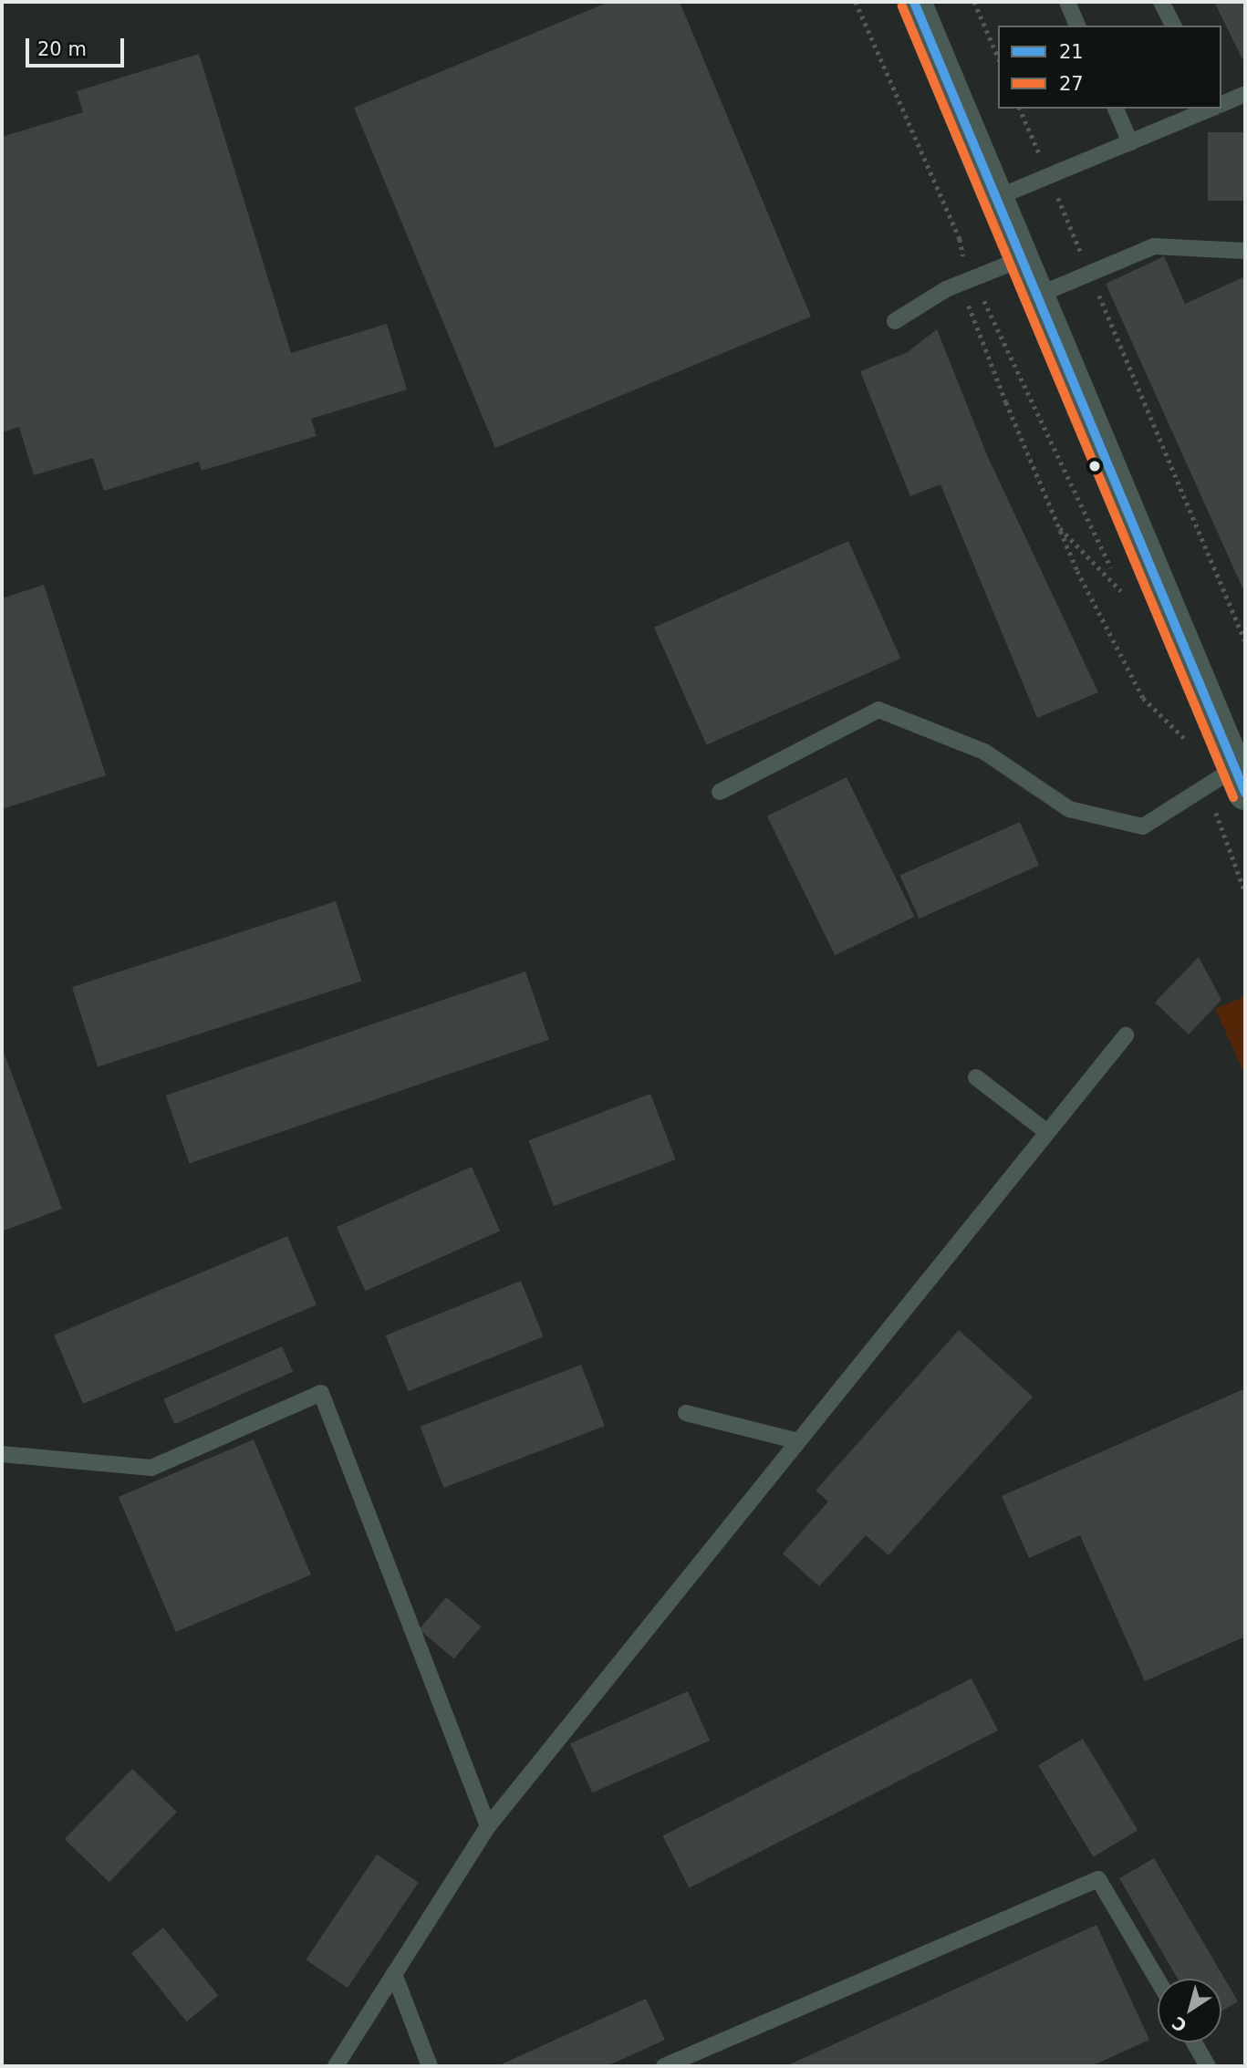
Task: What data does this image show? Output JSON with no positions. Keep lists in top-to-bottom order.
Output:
{
  "lines": ["transit line 21", "transit line 27"],
  "legend": ["21", "27"],
  "scale_bar": "20 m",
  "north": "bottom left"
}
